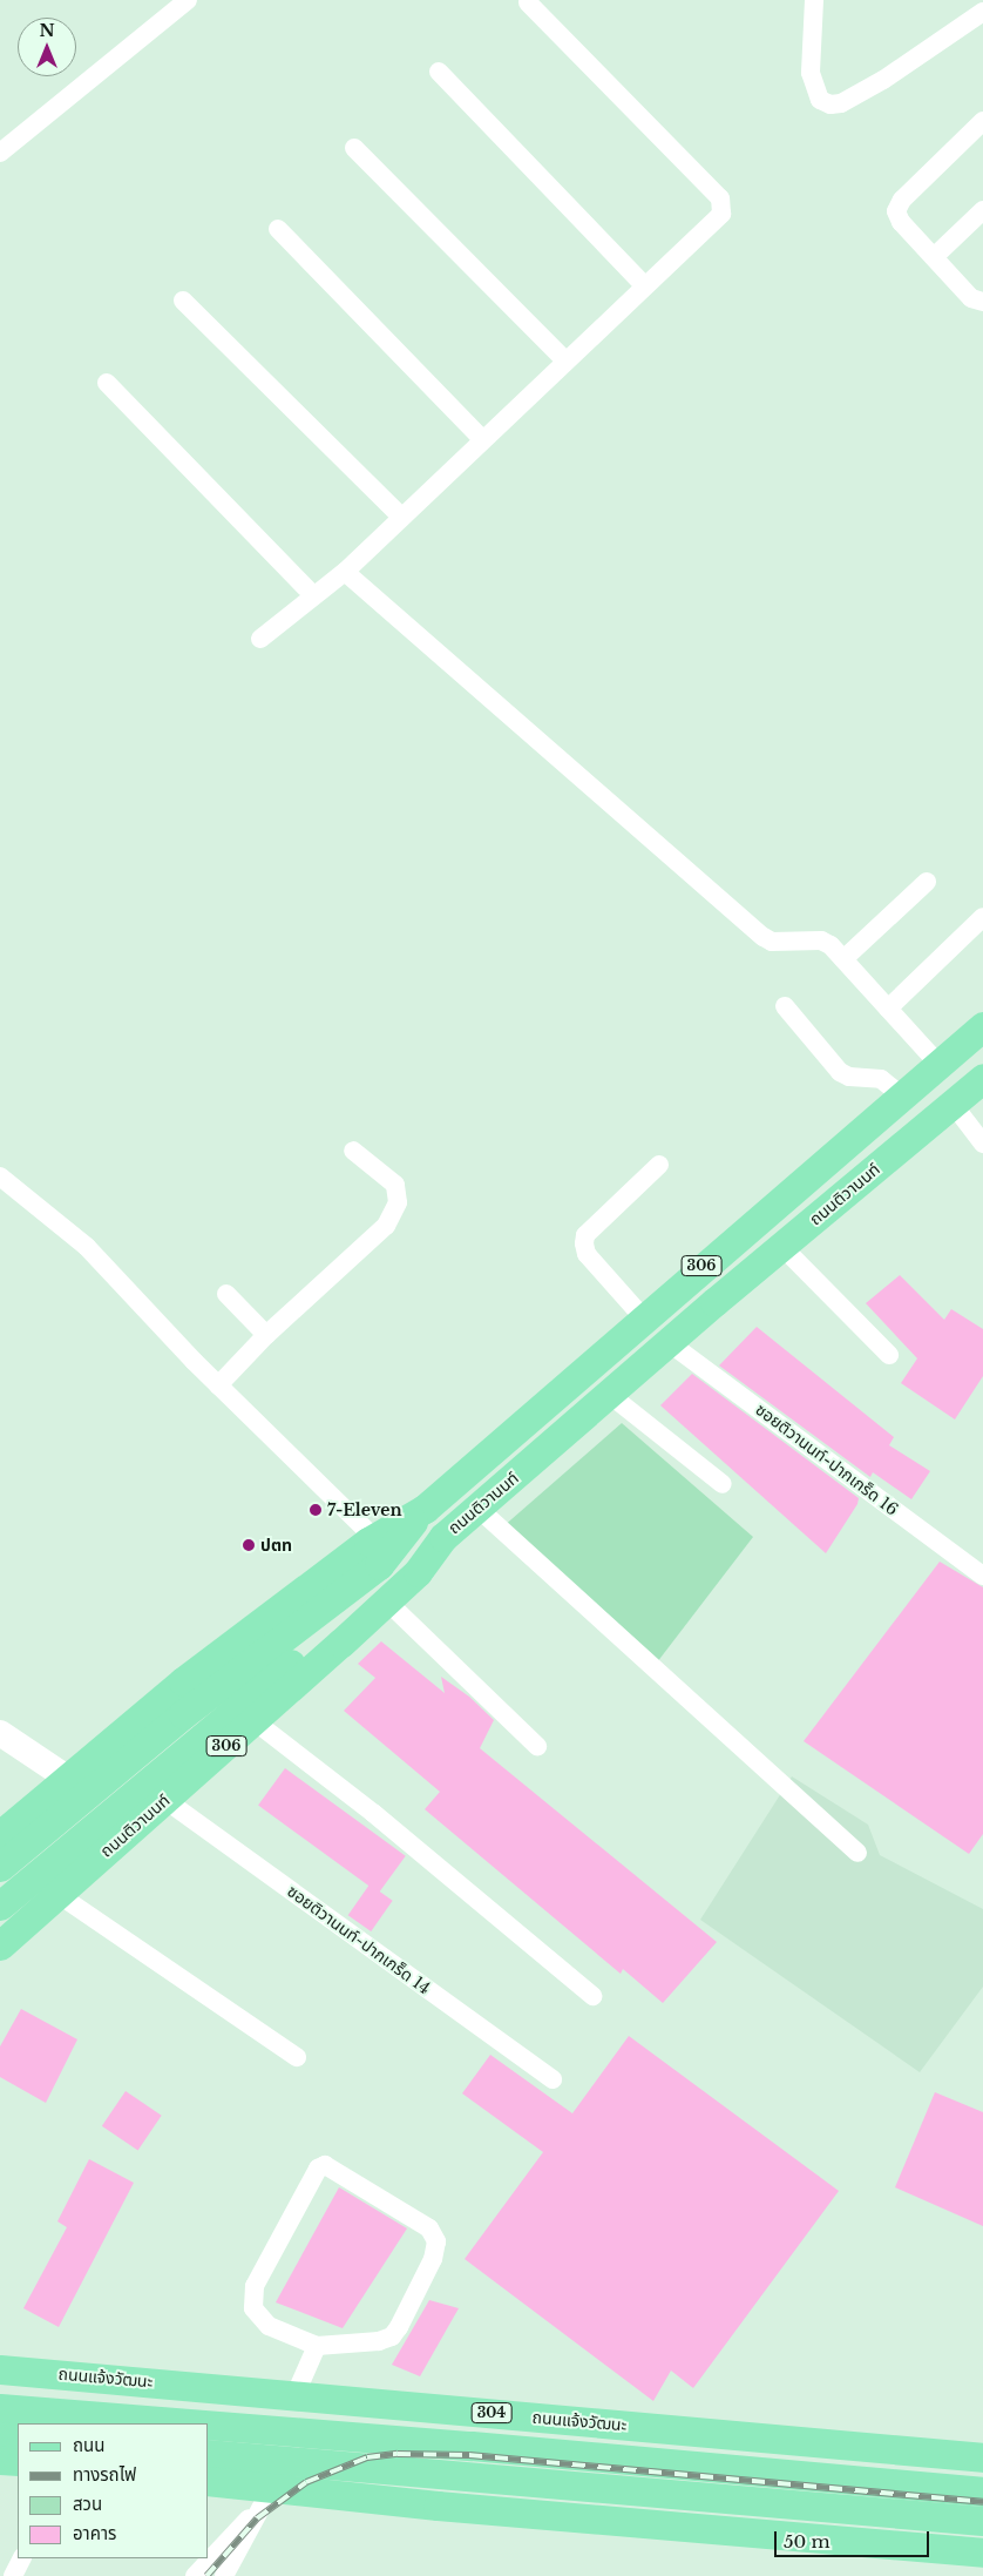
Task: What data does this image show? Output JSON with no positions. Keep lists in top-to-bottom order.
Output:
{
  "streets": {
    "main road": [
      "ถนนติวานนท์",
      "306",
      "ถนนแจ้งวัฒนะ",
      "304"
    ],
    "street": ["ซอยติวานนท์-ปากเกร็ด 16", "ซอยติวานนท์-ปากเกร็ด 14"]
  },
  "crossings": [
    ["ถนนติวานนท์", "306"],
    ["ถนนติวานนท์", "ซอยติวานนท์-ปากเกร็ด 16"],
    ["ถนนติวานนท์", "ซอยติวานนท์-ปากเกร็ด 14"]
  ],
  "places": ["7-Eleven", "ปตท"],
  "legend": [
    "ถนน",
    "ทางรถไฟ",
    "สวน",
    "อาคาร"
  ],
  "scale_bar": "50 m",
  "north": "top"
}
